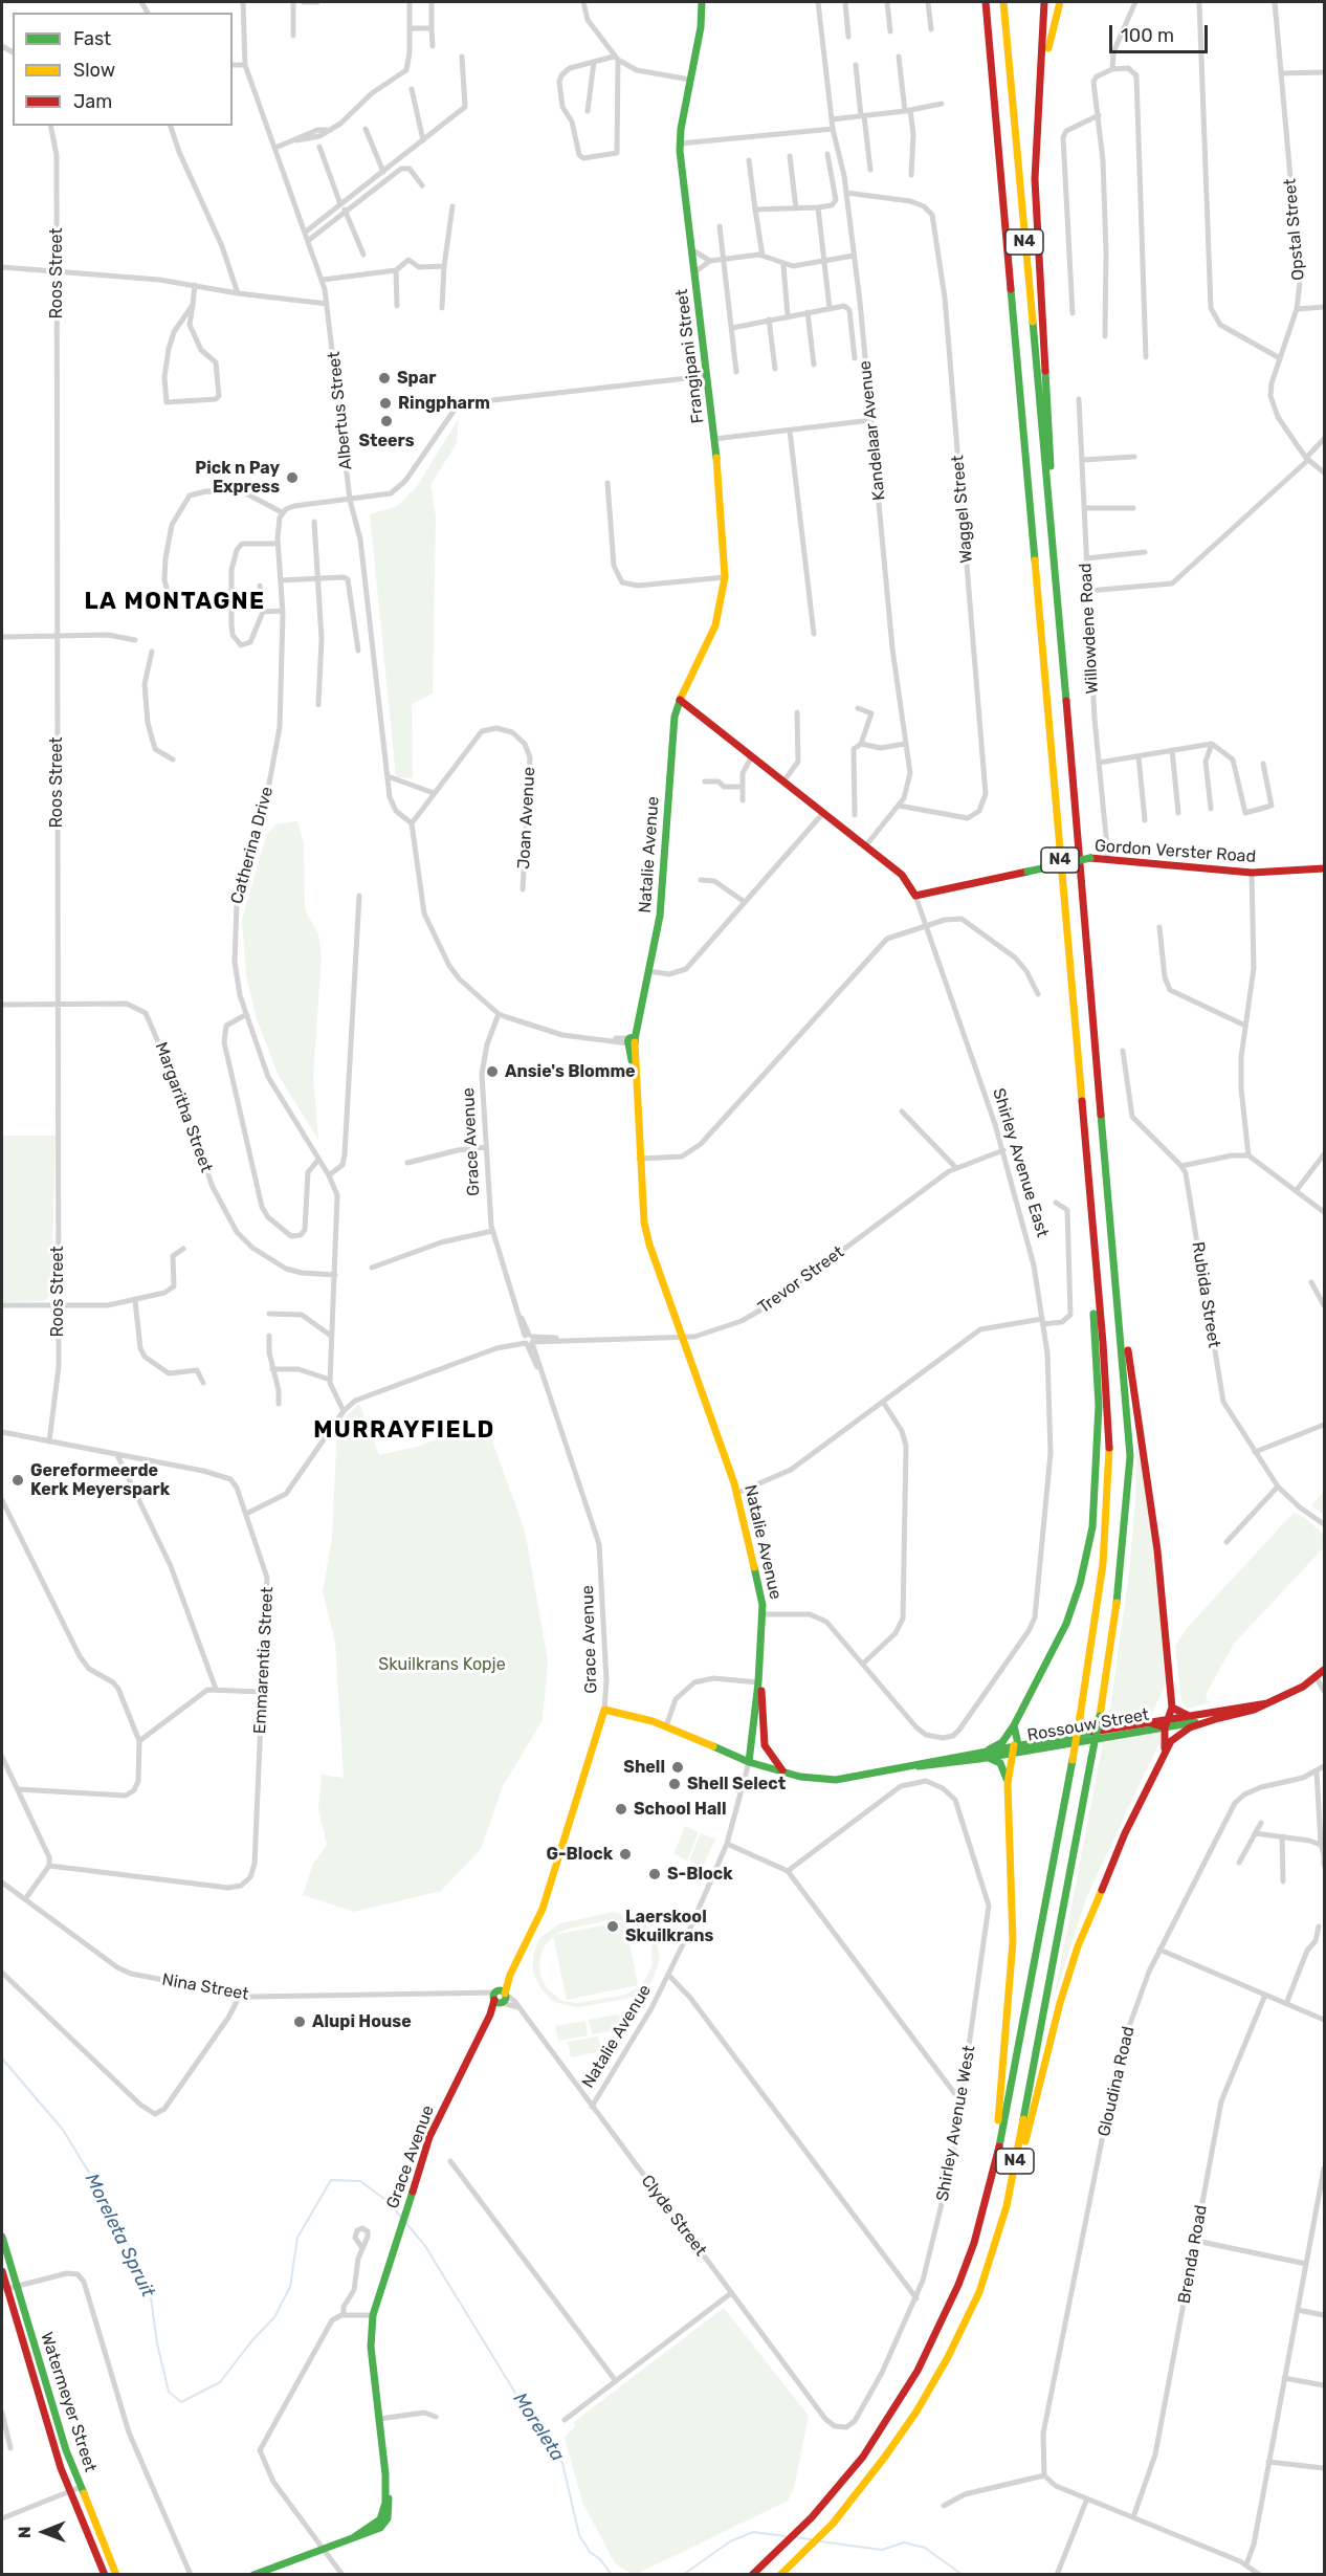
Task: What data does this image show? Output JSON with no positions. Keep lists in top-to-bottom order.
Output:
{
  "streets": {
    "main road": [
      "N4",
      "Frangipani Street",
      "Gordon Verster Road",
      "Natalie Avenue",
      "Grace Avenue",
      "Shirley Avenue East",
      "Rossouw Street",
      "Watermeyer Street"
    ],
    "street": [
      "Opstal Street",
      "Roos Street",
      "Albertus Street",
      "Kandelaar Avenue",
      "Waggel Street",
      "Willowdene Road",
      "Joan Avenue",
      "Catherina Drive",
      "Margaritha Street",
      "Trevor Street",
      "Rubida Street",
      "Emmarentia Street",
      "Nina Street",
      "Gloudina Road",
      "Shirley Avenue West",
      "Clyde Street",
      "Brenda Road"
    ]
  },
  "crossings": [
    ["Roos Street", "Margaritha Street"],
    ["Roos Street", "Emmarentia Street"],
    ["Frangipani Street", "Natalie Avenue"],
    ["Frangipani Street", "Shirley Avenue East"],
    ["Albertus Street", "Joan Avenue"],
    ["Kandelaar Avenue", "Waggel Street"],
    ["Kandelaar Avenue", "Shirley Avenue East"],
    ["Willowdene Road", "Gordon Verster Road"],
    ["Catherina Drive", "Margaritha Street"],
    ["Catherina Drive", "Trevor Street"],
    ["Gordon Verster Road", "Shirley Avenue East"],
    ["Natalie Avenue", "Shirley Avenue East"],
    ["Natalie Avenue", "Trevor Street"],
    ["Natalie Avenue", "Rossouw Street"],
    ["Natalie Avenue", "Clyde Street"],
    ["Grace Avenue", "Trevor Street"],
    ["Grace Avenue", "Rossouw Street"],
    ["Grace Avenue", "Nina Street"],
    ["Grace Avenue", "Clyde Street"],
    ["Shirley Avenue East", "Trevor Street"],
    ["Trevor Street", "Emmarentia Street"],
    ["Nina Street", "Clyde Street"],
    ["Shirley Avenue West", "Clyde Street"]
  ],
  "districts": ["LA MONTAGNE", "MURRAYFIELD"],
  "water": ["Moreleta Spruit", "Moreleta"],
  "parks": ["Skuilkrans Kopje"],
  "places": [
    "Spar",
    "Ringpharm",
    "Steers",
    "Pick n Pay Express",
    "Ansie's Blomme",
    "Gereformeerde Kerk Meyerspark",
    "Shell",
    "Shell Select",
    "School Hall",
    "G-Block",
    "S-Block",
    "Laerskool Skuilkrans",
    "Alupi House"
  ],
  "legend": ["Fast", "Slow", "Jam"],
  "scale_bar": "100 m",
  "north": "left"
}
